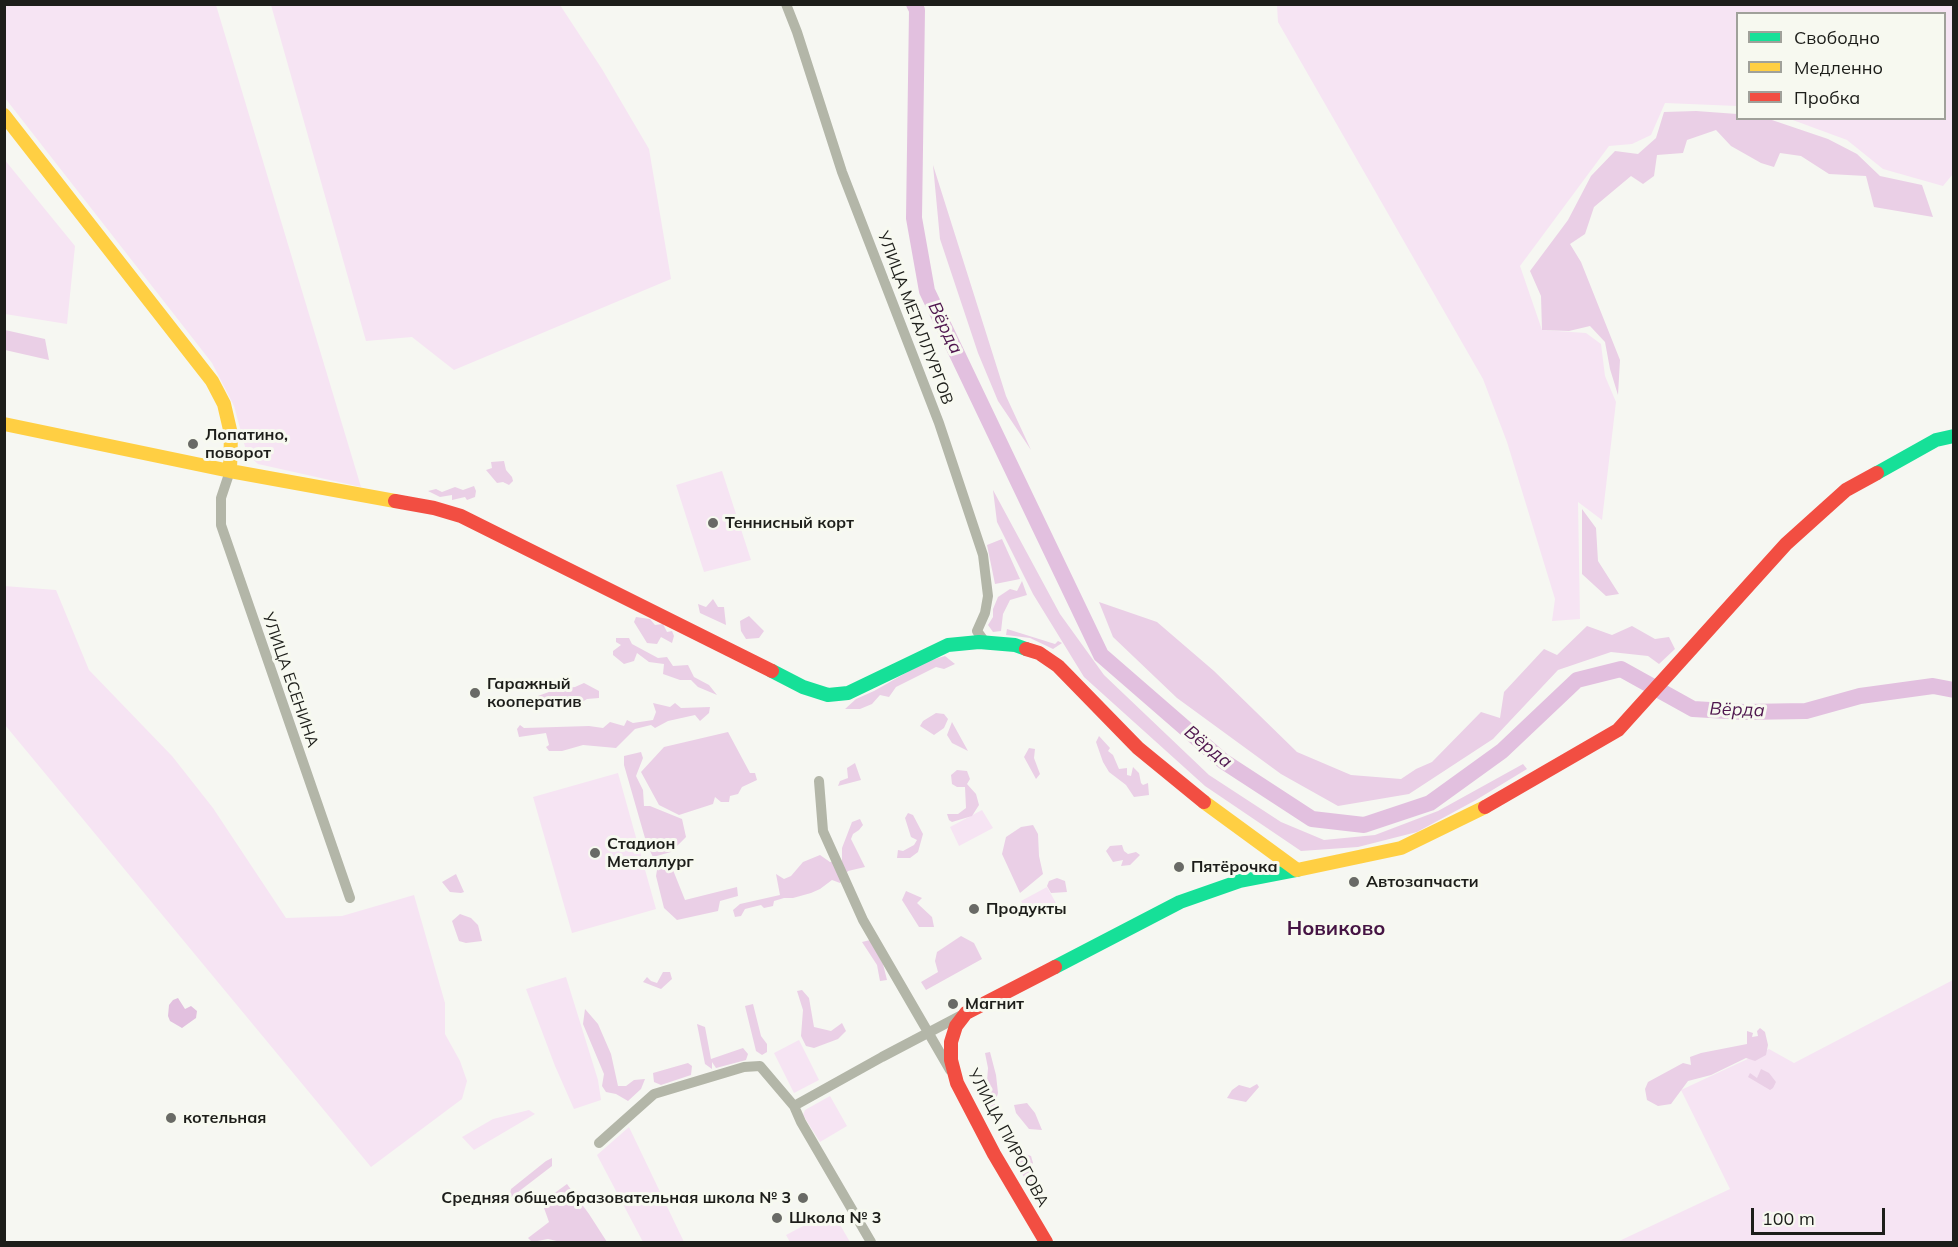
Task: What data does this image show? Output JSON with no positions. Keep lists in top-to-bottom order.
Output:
{
  "streets": {
    "street": ["УЛИЦА МЕТАЛЛУРГОВ", "УЛИЦА ЕСЕНИНА", "УЛИЦА ПИРОГОВА"]
  },
  "districts": ["Новиково"],
  "water": ["Вёрда"],
  "places": [
    "Лопатино, поворот",
    "Теннисный корт",
    "Гаражный кооператив",
    "Стадион Металлург",
    "Пятёрочка",
    "Автозапчасти",
    "Продукты",
    "Магнит",
    "котельная",
    "Средняя общеобразовательная школа № 3",
    "Школа № 3"
  ],
  "legend": ["Свободно", "Медленно", "Пробка"],
  "scale_bar": "100 m"
}
